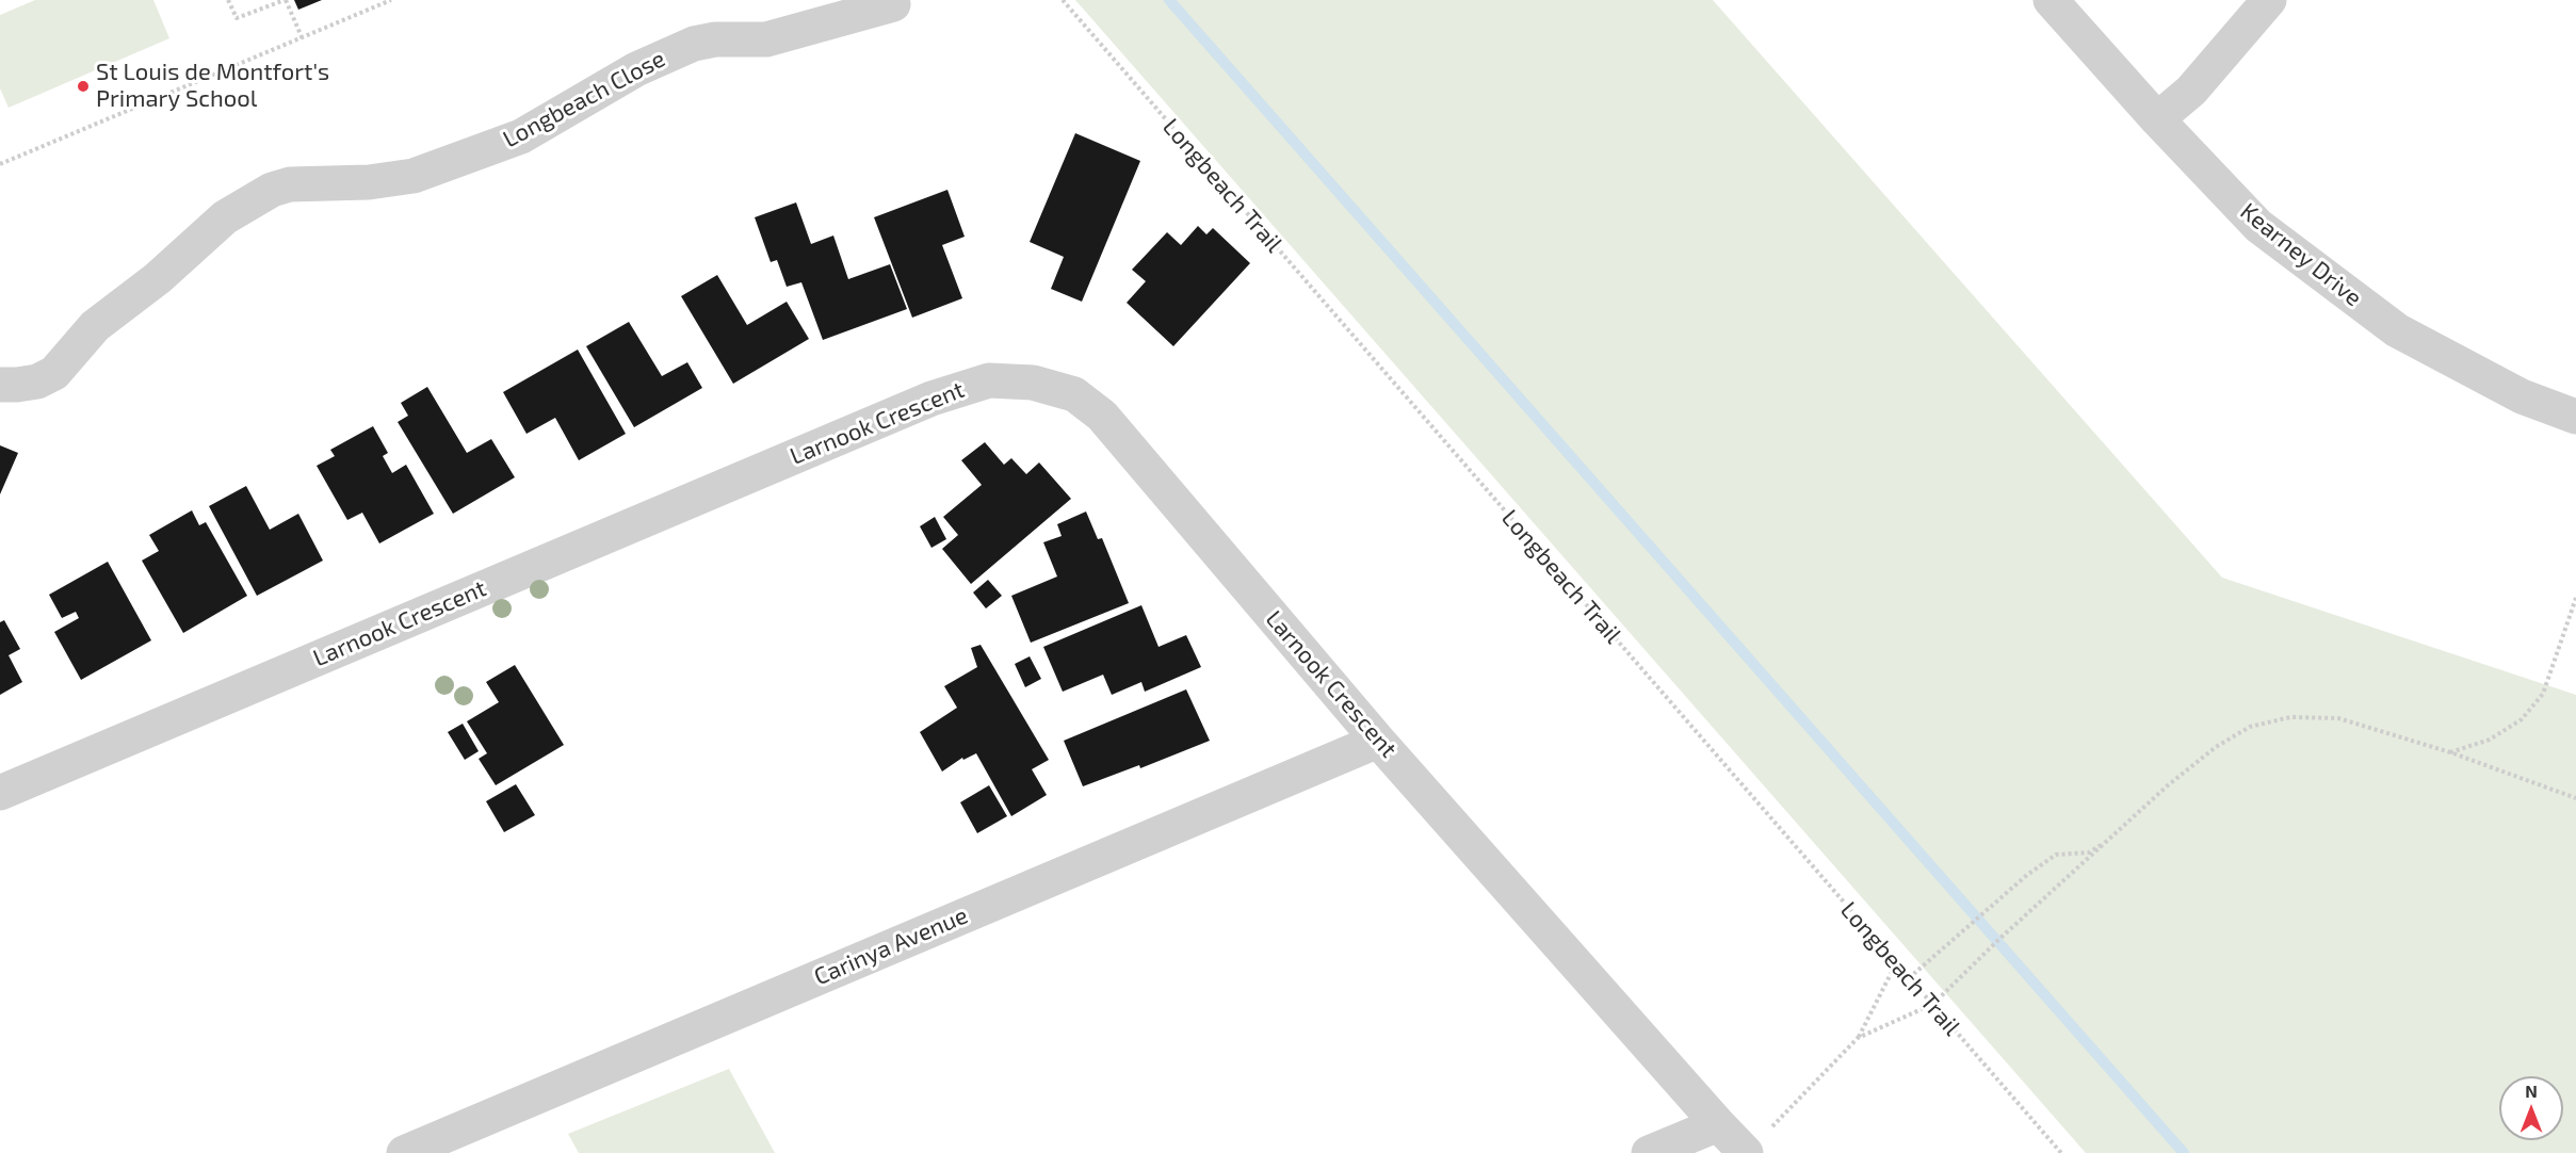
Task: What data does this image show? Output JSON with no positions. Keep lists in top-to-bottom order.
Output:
{
  "streets": {
    "street": [
      "Longbeach Close",
      "Kearney Drive",
      "Larnook Crescent",
      "Carinya Avenue"
    ],
    "path": ["Longbeach Trail"]
  },
  "crossings": [
    ["Larnook Crescent", "Carinya Avenue"]
  ],
  "places": ["St Louis de Montfort's Primary School"],
  "north": "top"
}
